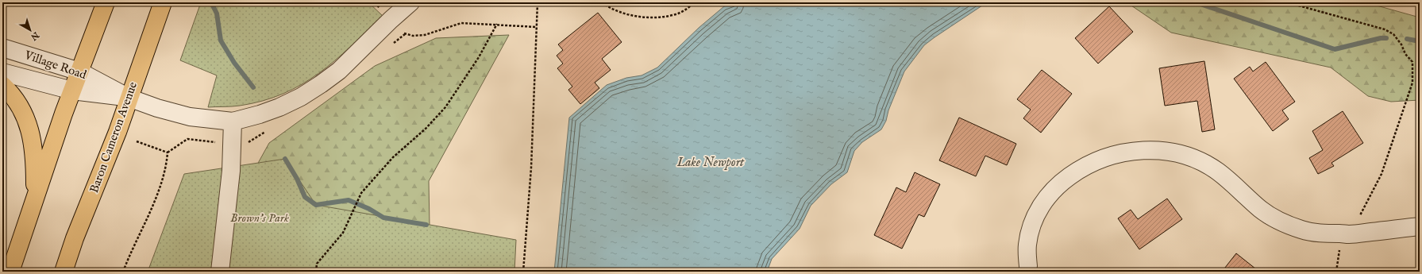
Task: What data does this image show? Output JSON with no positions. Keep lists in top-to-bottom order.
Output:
{
  "streets": {
    "main road": ["Baron Cameron Avenue"],
    "street": ["Village Road"]
  },
  "crossings": [
    ["Village Road", "Baron Cameron Avenue"]
  ],
  "water": ["Lake Newport"],
  "parks": ["Brown's Park"],
  "north": "bottom right"
}
